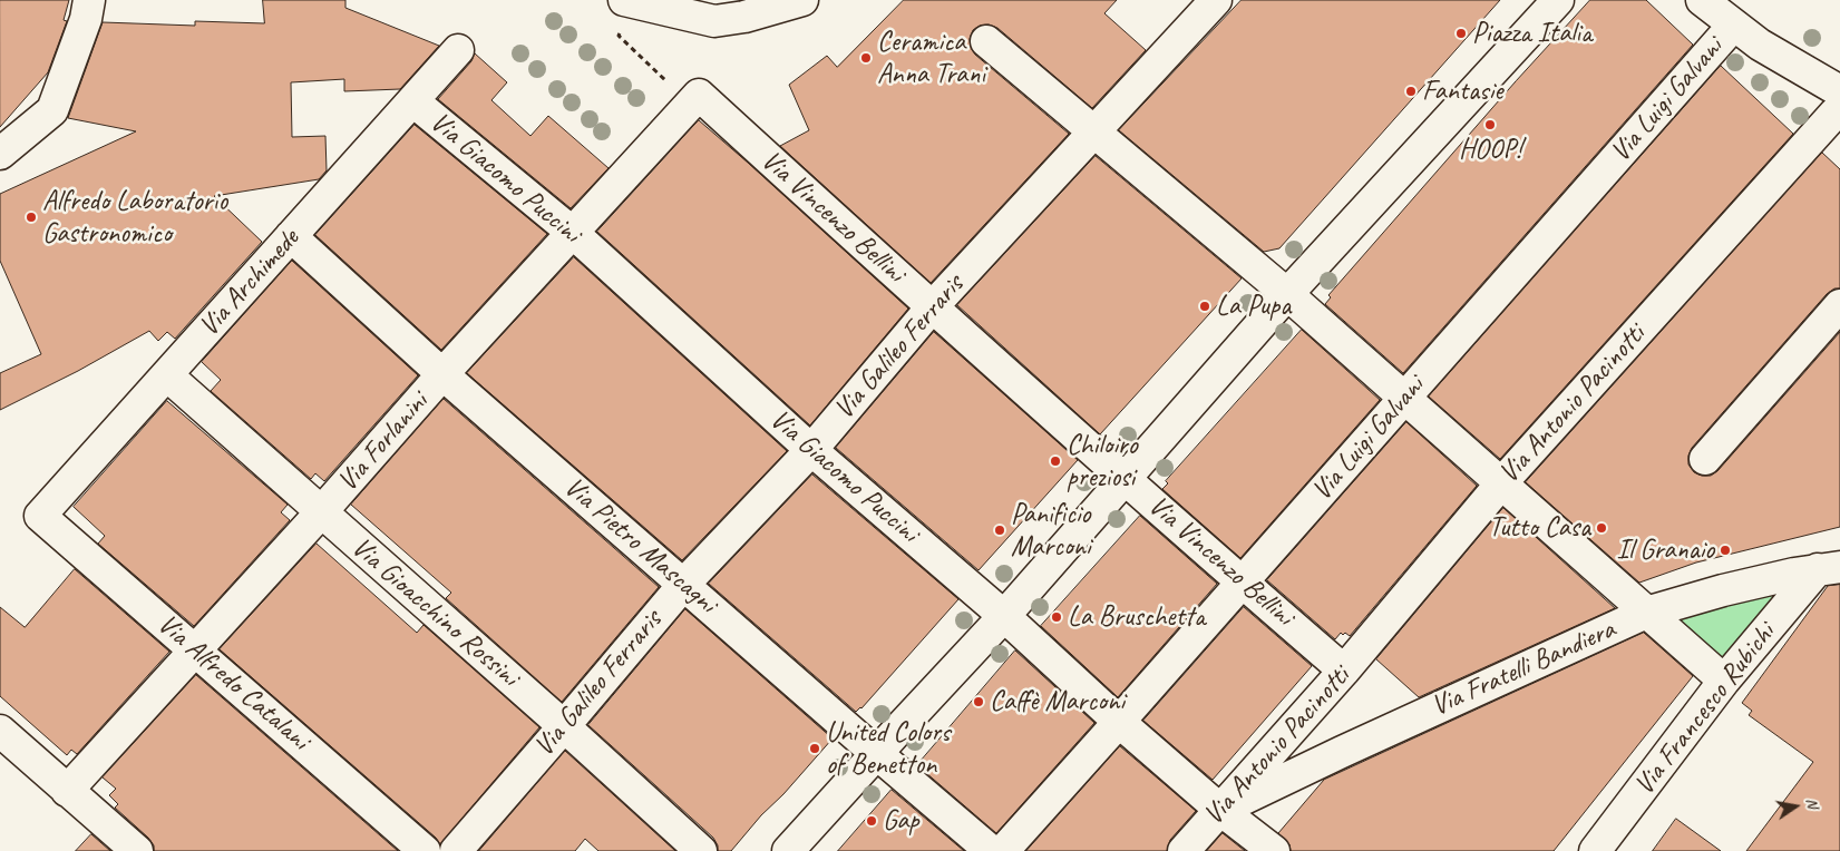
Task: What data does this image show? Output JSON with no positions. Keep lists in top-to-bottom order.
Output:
{
  "streets": {
    "street": [
      "Via Luigi Galvani",
      "Via Giacomo Puccini",
      "Via Vincenzo Bellini",
      "Via Archimede",
      "Via Galileo Ferraris",
      "Via Antonio Pacinotti",
      "Via Forlanini",
      "Via Pietro Mascagni",
      "Via Gioacchino Rossini",
      "Via Fratelli Bandiera",
      "Via Alfredo Catalani",
      "Via Francesco Rubichi"
    ]
  },
  "crossings": [
    ["Via Luigi Galvani", "Via Giacomo Puccini"],
    ["Via Luigi Galvani", "Via Vincenzo Bellini"],
    ["Via Giacomo Puccini", "Via Archimede"],
    ["Via Giacomo Puccini", "Via Galileo Ferraris"],
    ["Via Giacomo Puccini", "Via Antonio Pacinotti"],
    ["Via Giacomo Puccini", "Via Forlanini"],
    ["Via Giacomo Puccini", "Via Fratelli Bandiera"],
    ["Via Vincenzo Bellini", "Via Galileo Ferraris"],
    ["Via Vincenzo Bellini", "Via Antonio Pacinotti"],
    ["Via Vincenzo Bellini", "Via Forlanini"],
    ["Via Archimede", "Via Pietro Mascagni"],
    ["Via Archimede", "Via Gioacchino Rossini"],
    ["Via Archimede", "Via Alfredo Catalani"],
    ["Via Galileo Ferraris", "Via Pietro Mascagni"],
    ["Via Galileo Ferraris", "Via Gioacchino Rossini"],
    ["Via Antonio Pacinotti", "Via Fratelli Bandiera"],
    ["Via Forlanini", "Via Pietro Mascagni"],
    ["Via Forlanini", "Via Gioacchino Rossini"],
    ["Via Forlanini", "Via Alfredo Catalani"],
    ["Via Fratelli Bandiera", "Via Francesco Rubichi"]
  ],
  "places": [
    "Piazza Italia",
    "Ceramica Anna Trani",
    "Fantasie",
    "HOOP!",
    "Alfredo Laboratorio Gastronomico",
    "La Pupa",
    "Chiloiro preziosi",
    "Tutto Casa",
    "Panificio Marconi",
    "Il Granaio",
    "La Bruschetta",
    "Caffè Marconi",
    "United Colors of Benetton",
    "Gap"
  ],
  "north": "right"
}
